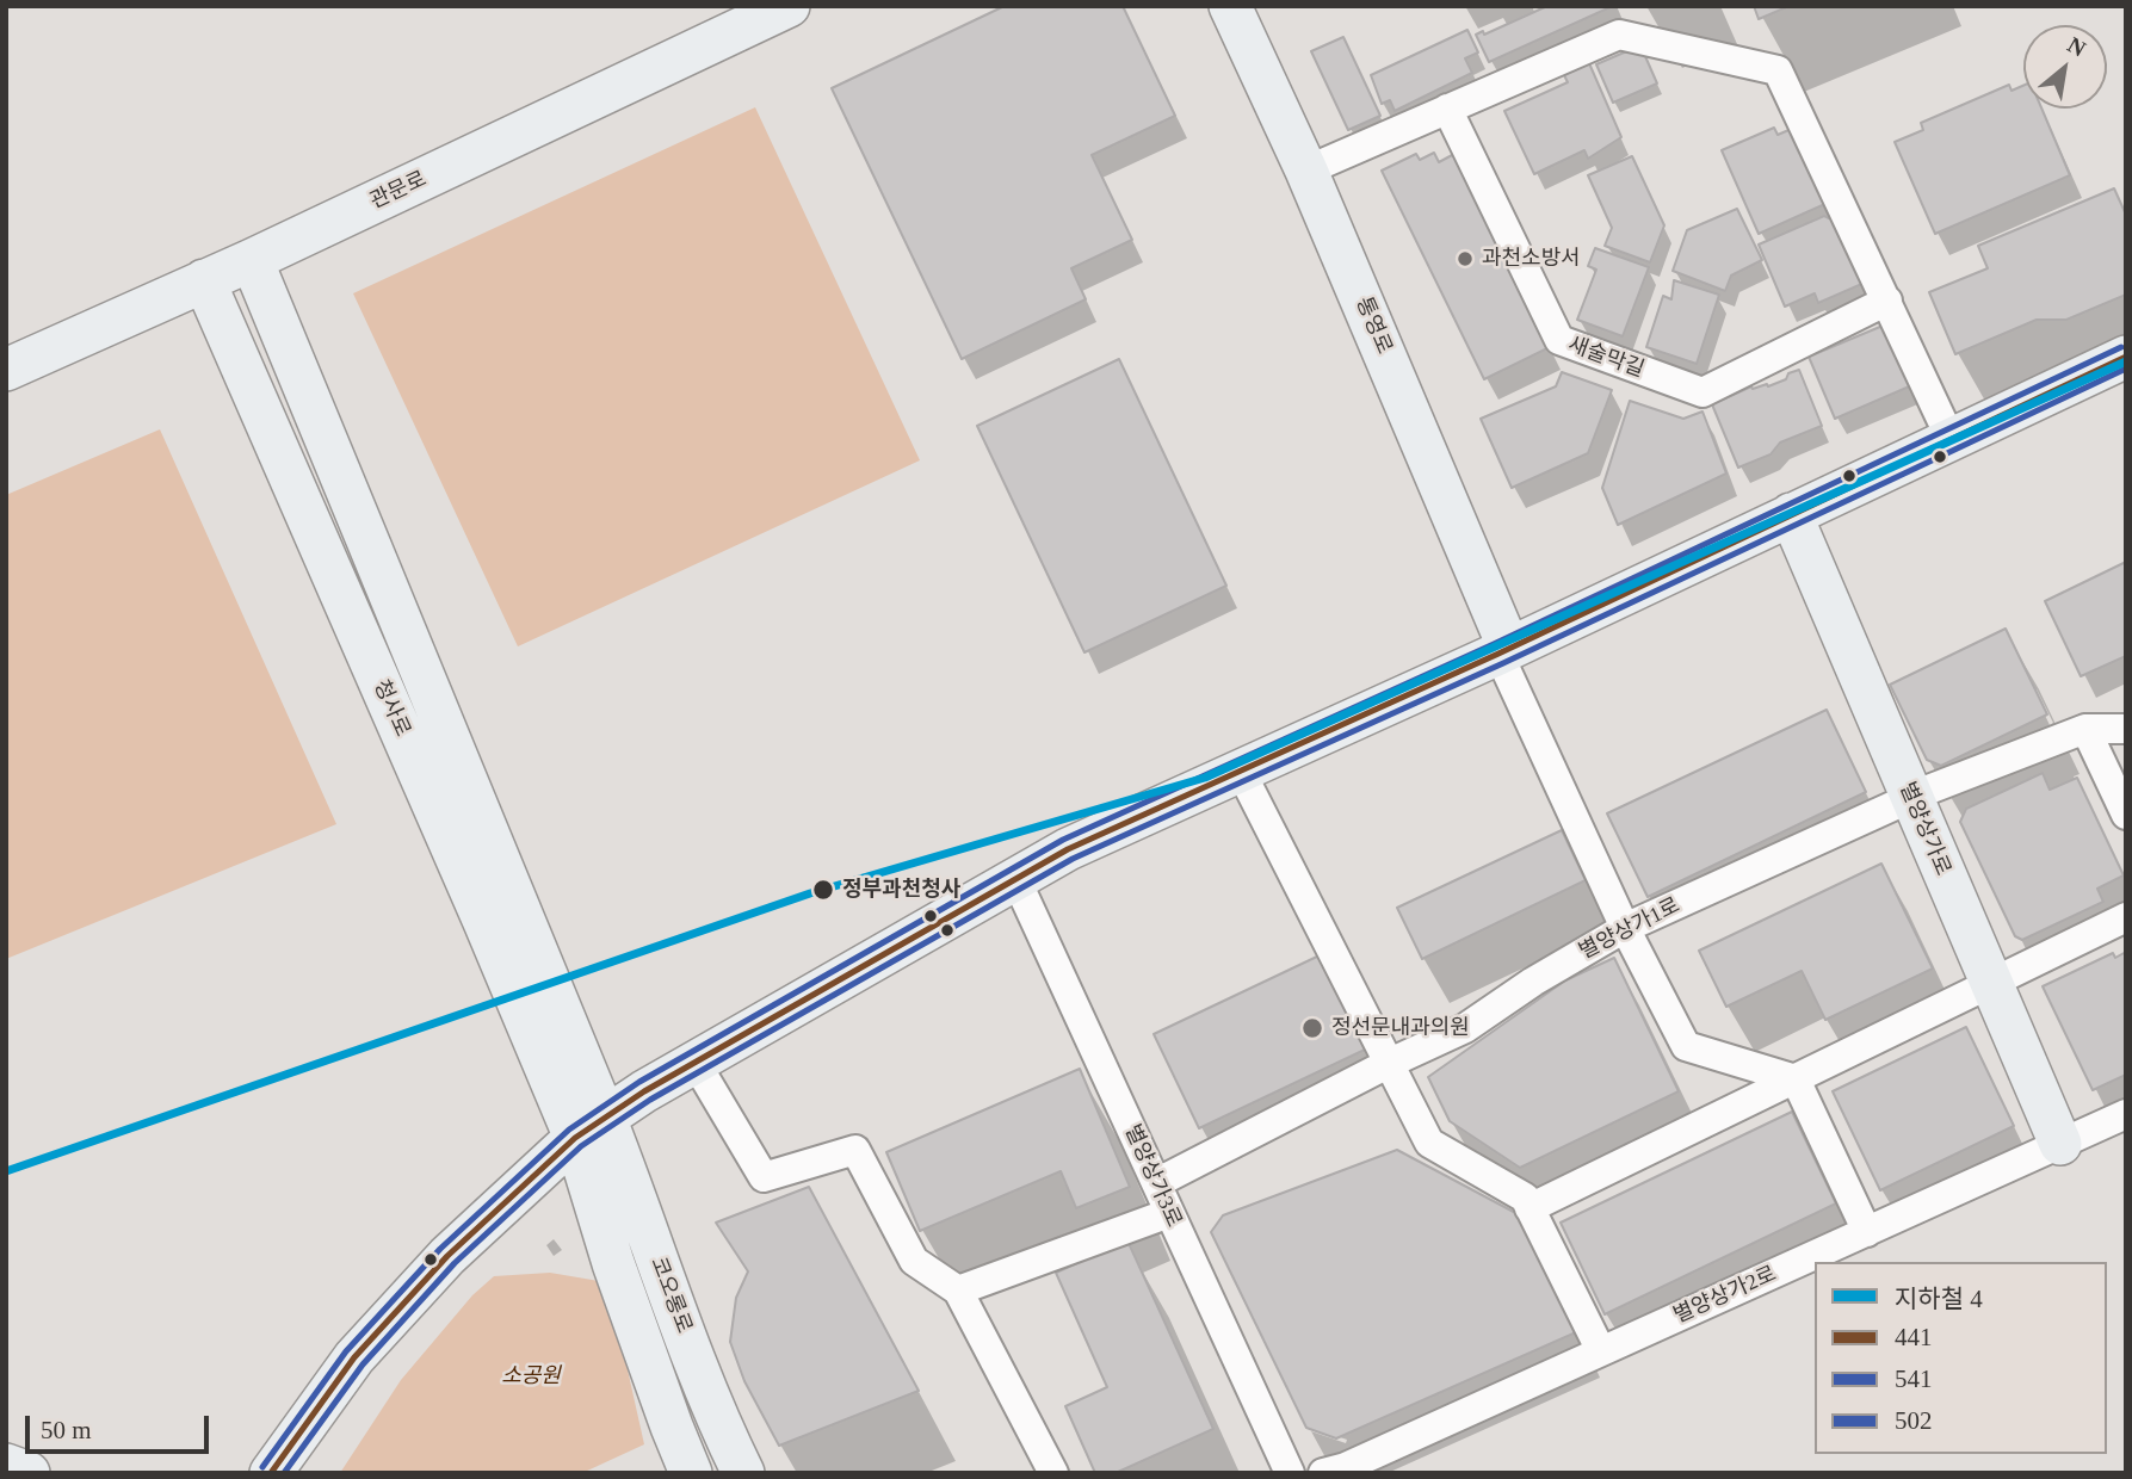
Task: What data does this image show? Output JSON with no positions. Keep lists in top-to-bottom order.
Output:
{
  "streets": {
    "street": [
      "관문로",
      "통영로",
      "새술막길",
      "청사로",
      "별양상가로",
      "별양상가1로",
      "별양상가3로",
      "코오롱로",
      "별양상가2로"
    ]
  },
  "crossings": [
    ["관문로", "청사로"],
    ["청사로", "코오롱로"],
    ["별양상가로", "별양상가1로"],
    ["별양상가로", "별양상가2로"],
    ["별양상가1로", "별양상가3로"]
  ],
  "parks": ["소공원"],
  "places": ["과천소방서", "정부과천청사", "정선문내과의원"],
  "lines": [
    "transit line 502",
    "transit line 441",
    "metro line 4",
    "transit line 541"
  ],
  "legend": [
    "지하철 4",
    "441",
    "541",
    "502"
  ],
  "scale_bar": "50 m",
  "north": "top right"
}
